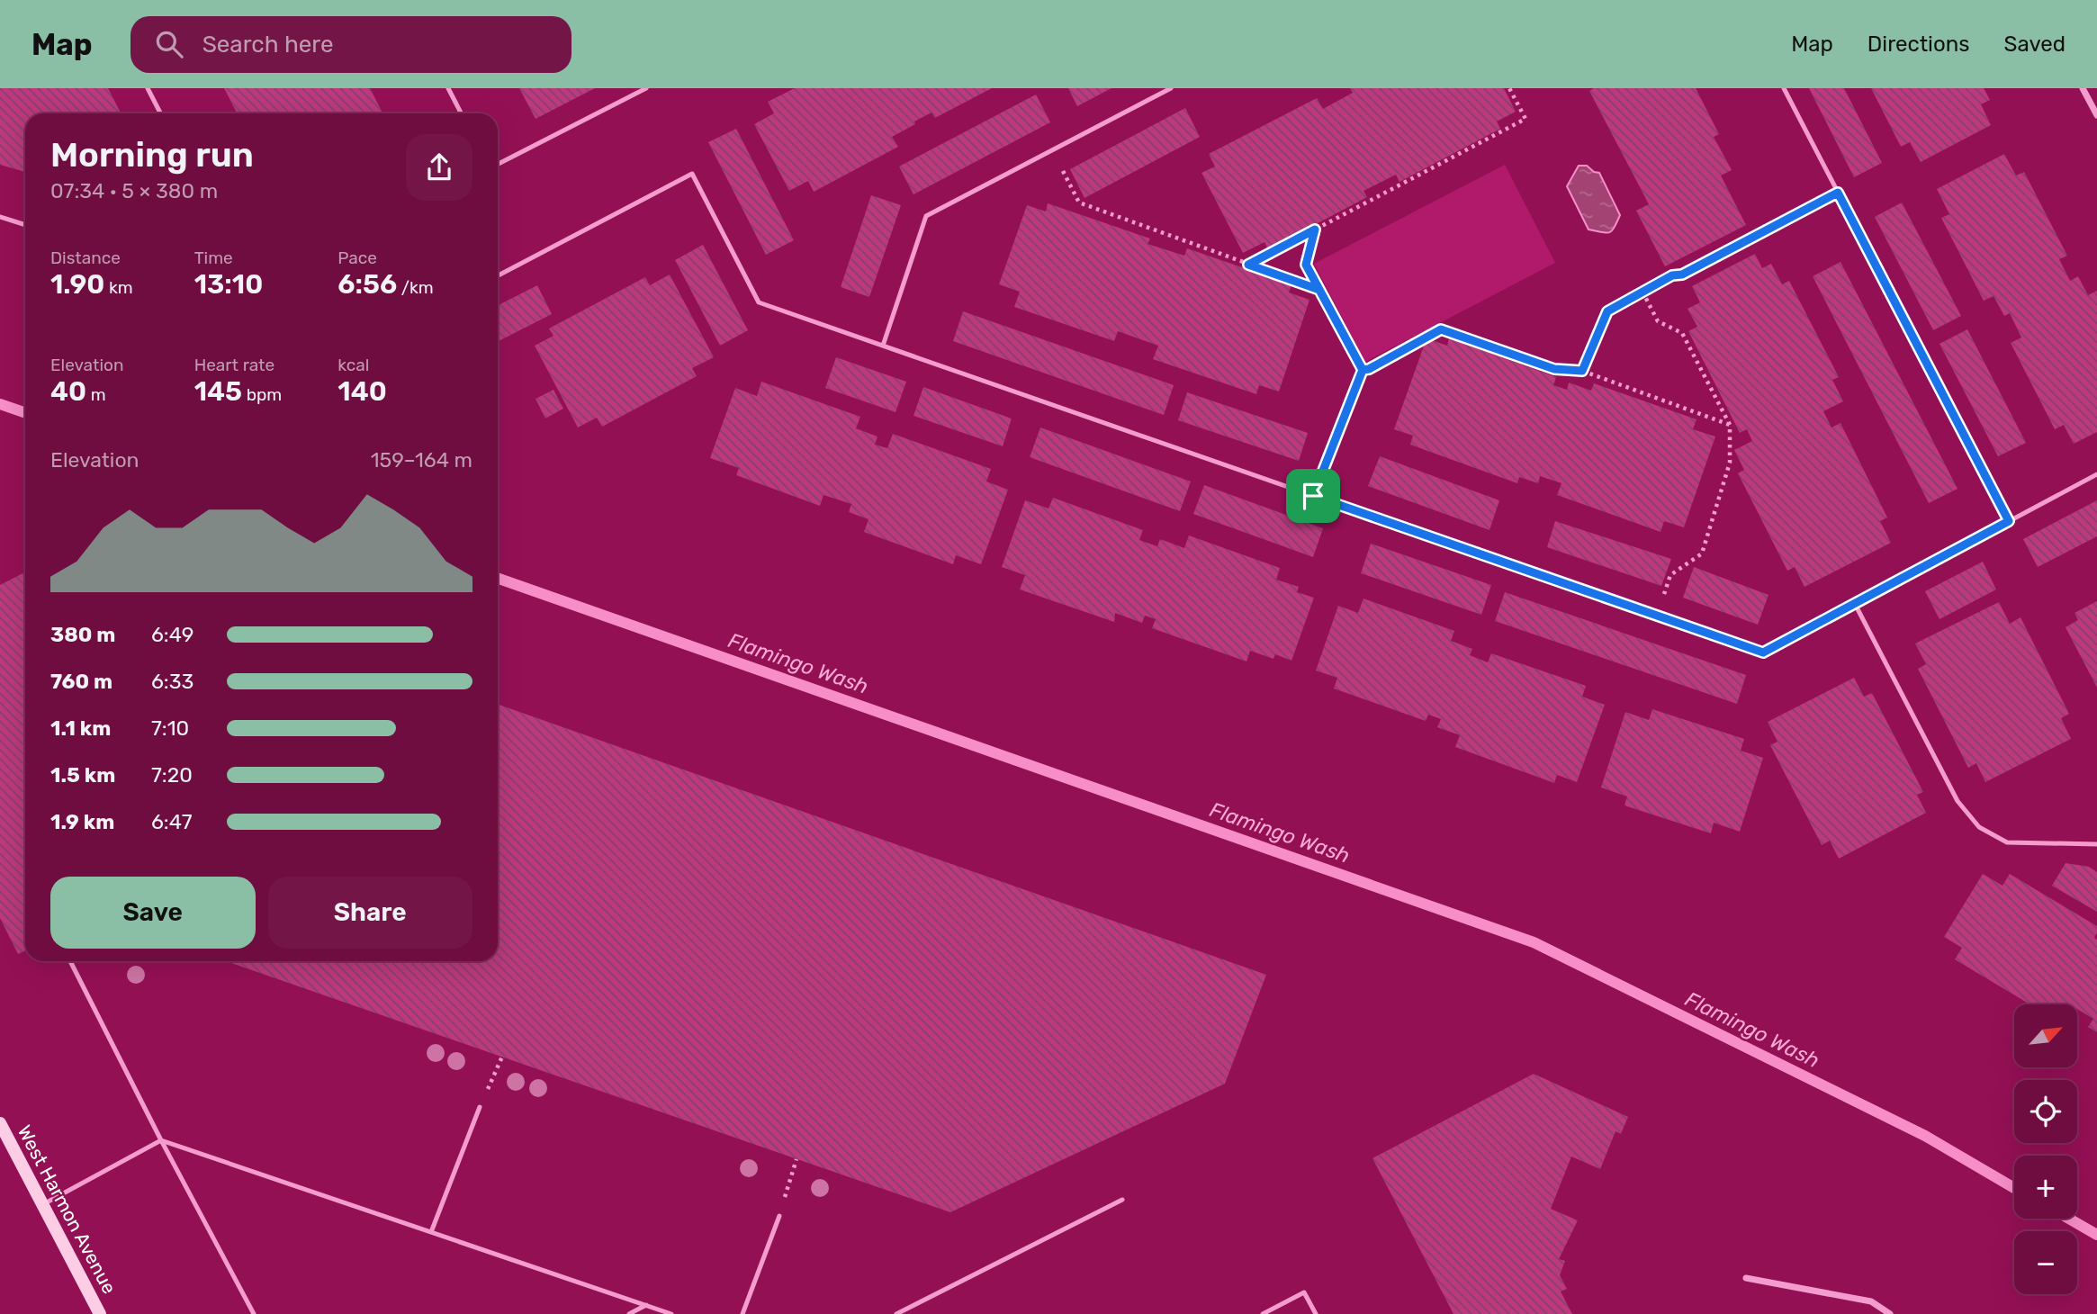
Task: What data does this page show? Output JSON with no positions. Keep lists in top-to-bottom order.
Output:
{
  "streets": {
    "main road": ["West Harmon Avenue"]
  },
  "water": ["Flamingo Wash"],
  "north": "top right",
  "page": {
    "header": "Map",
    "search": "Search here",
    "nav": ["Map", "Directions", "Saved"],
    "heading": ["Morning run", "07:34 · 5 × 380 m"],
    "stats": [
      ["Distance", "1.90 km"],
      ["Time", "13:10"],
      ["Pace", "6:56 /km"],
      ["Elevation", "40 m"],
      ["Heart rate", "145 bpm"],
      ["kcal", "140"]
    ],
    "chart": ["Elevation", "159–164 m"],
    "list": [
      {
        "name": "380 m",
        "note": "6:49"
      },
      {
        "name": "760 m",
        "note": "6:33"
      },
      {
        "name": "1.1 km",
        "note": "7:10"
      },
      {
        "name": "1.5 km",
        "note": "7:20"
      },
      {
        "name": "1.9 km",
        "note": "6:47"
      }
    ],
    "buttons": ["Save", "Share"],
    "map_buttons": ["+", "−"]
  }
}
